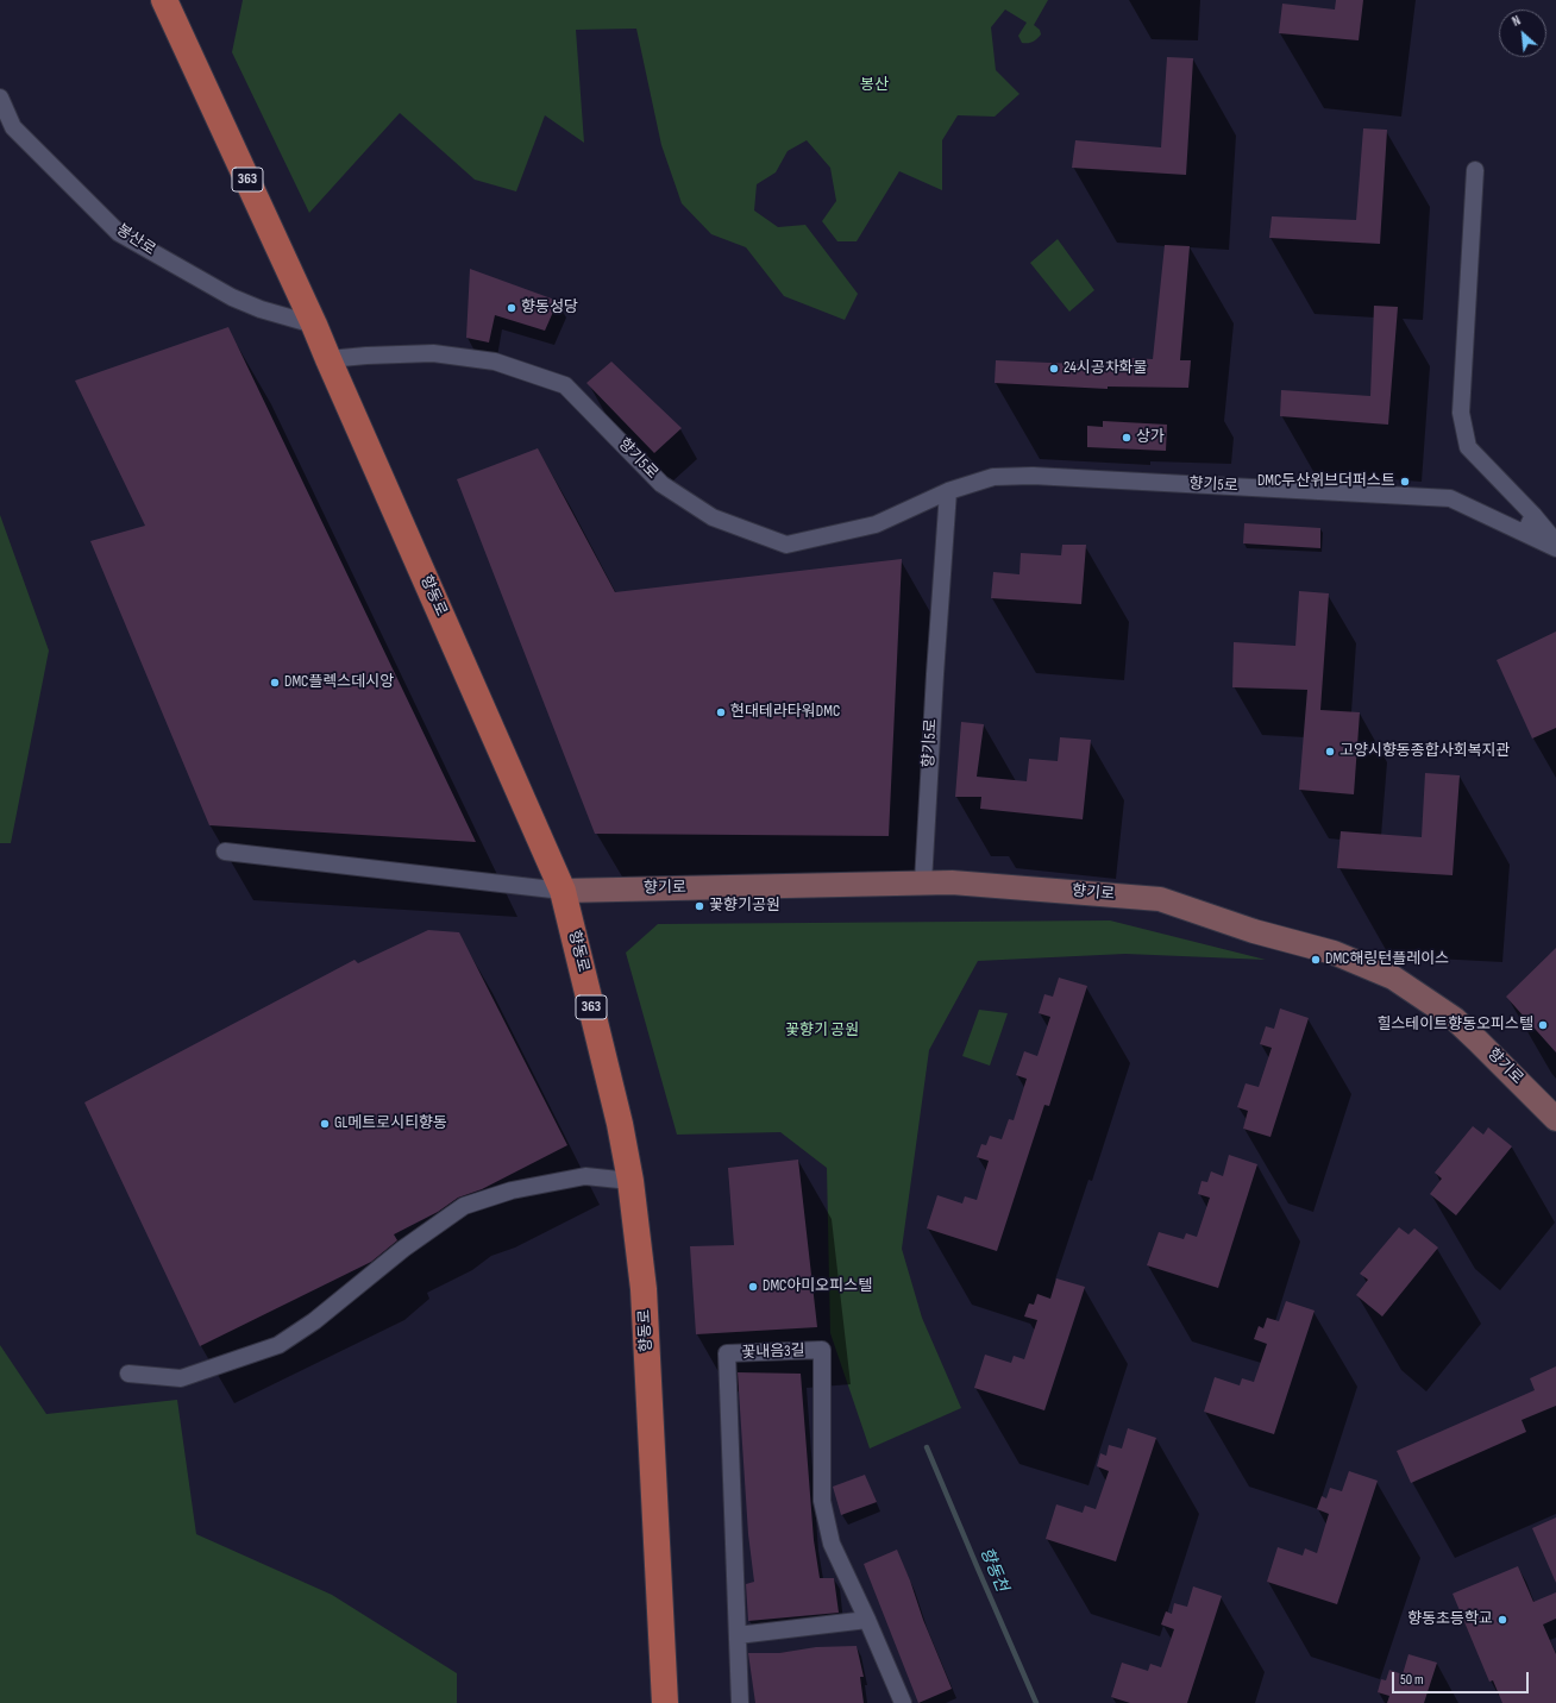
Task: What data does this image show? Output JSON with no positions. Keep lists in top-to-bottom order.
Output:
{
  "streets": {
    "main road": ["363", "향동로", "향기로"],
    "street": ["봉산로", "향기5로", "꽃내음3길"]
  },
  "crossings": [
    ["363", "봉산로"],
    ["363", "향기5로"],
    ["363", "향동로"],
    ["향기5로", "향동로"],
    ["향기5로", "향기로"],
    ["향동로", "향기로"]
  ],
  "water": ["향동천"],
  "parks": ["봉산", "꽃향기 공원"],
  "places": [
    "향동성당",
    "24시공차화물",
    "상가",
    "DMC두산위브더퍼스트",
    "DMC플렉스데시앙",
    "현대테라타워DMC",
    "고양시향동종합사회복지관",
    "꽃향기공원",
    "DMC해링턴플레이스",
    "힐스테이트향동오피스텔",
    "GL메트로시티향동",
    "DMC아미오피스텔",
    "향동초등학교"
  ],
  "scale_bar": "50 m",
  "north": "top left"
}
